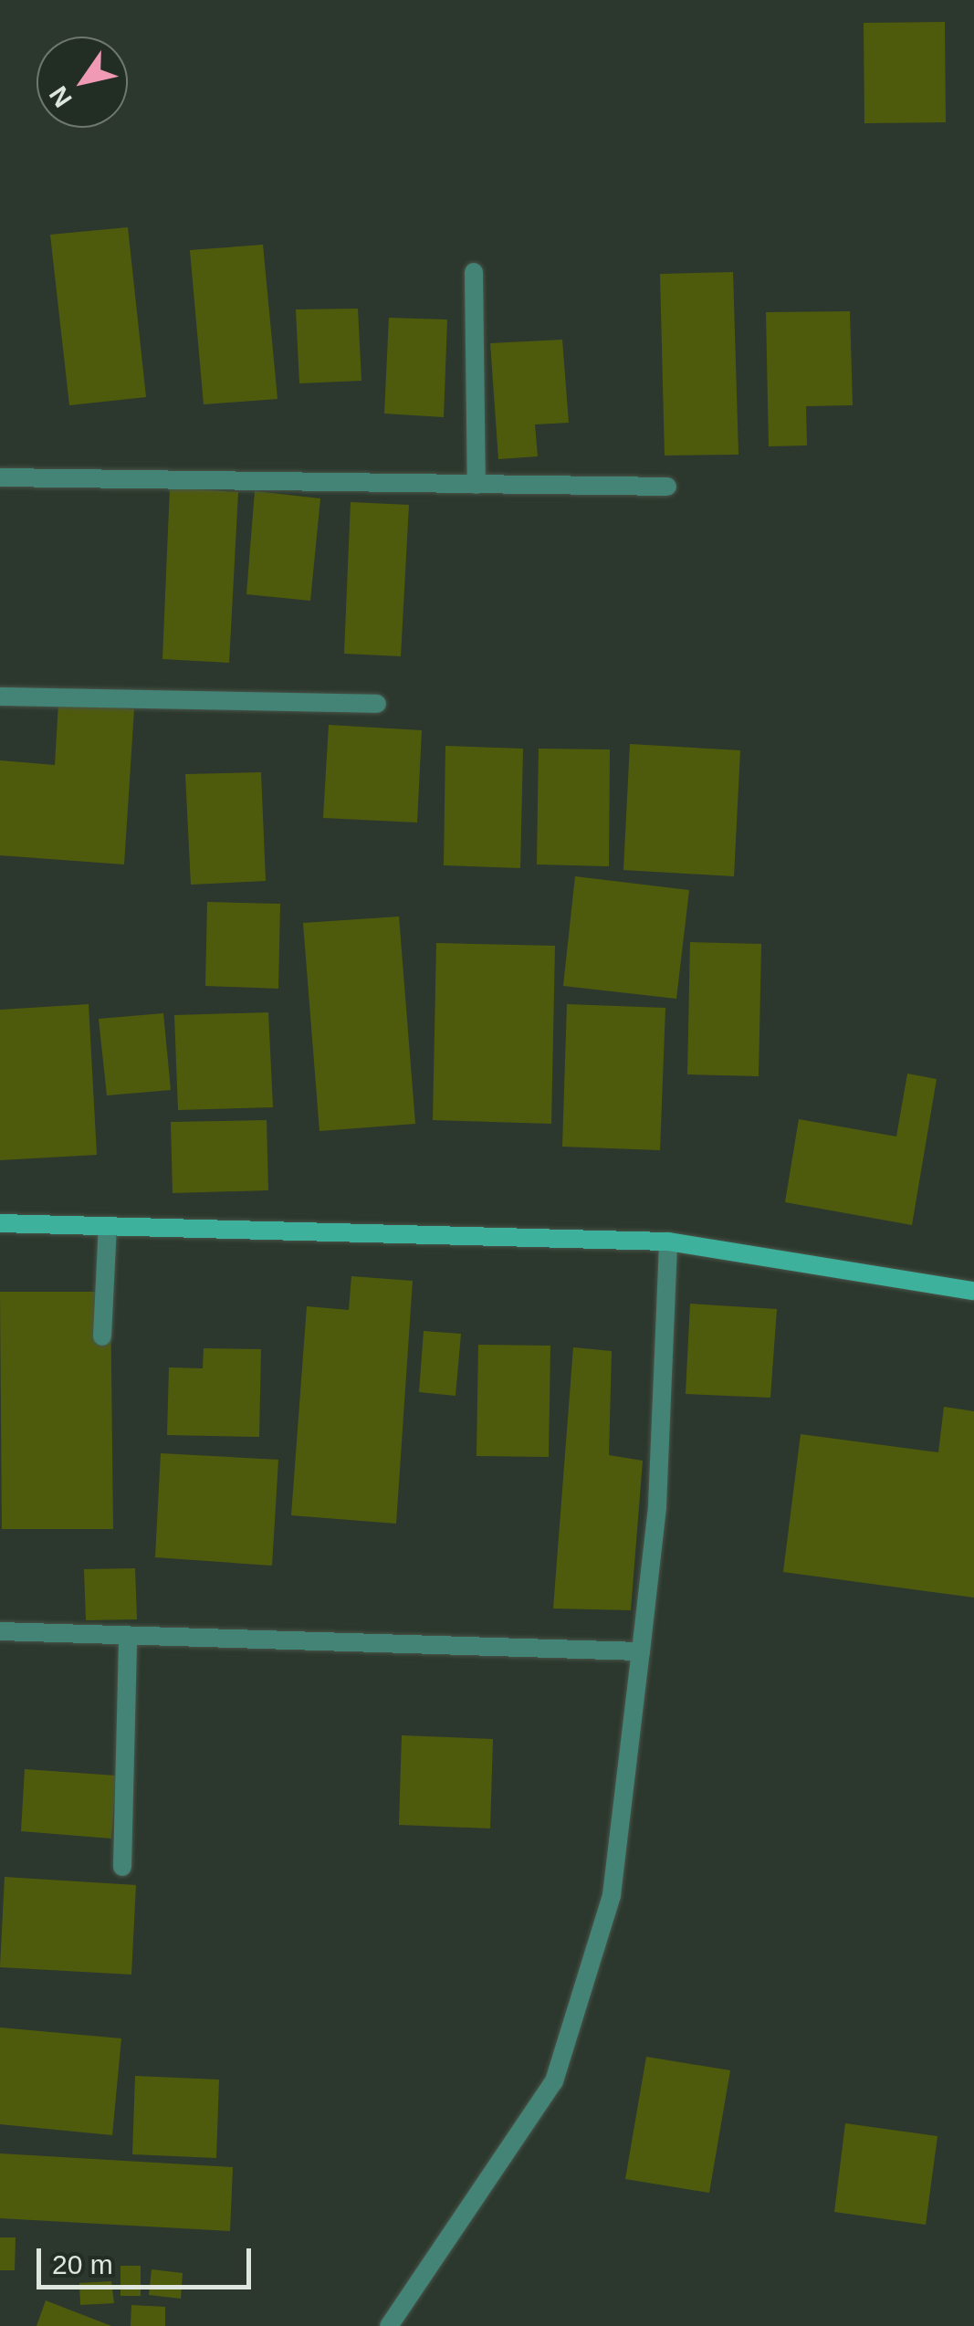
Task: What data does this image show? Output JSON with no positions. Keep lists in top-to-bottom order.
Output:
{
  "scale_bar": "20 m",
  "north": "bottom left"
}
